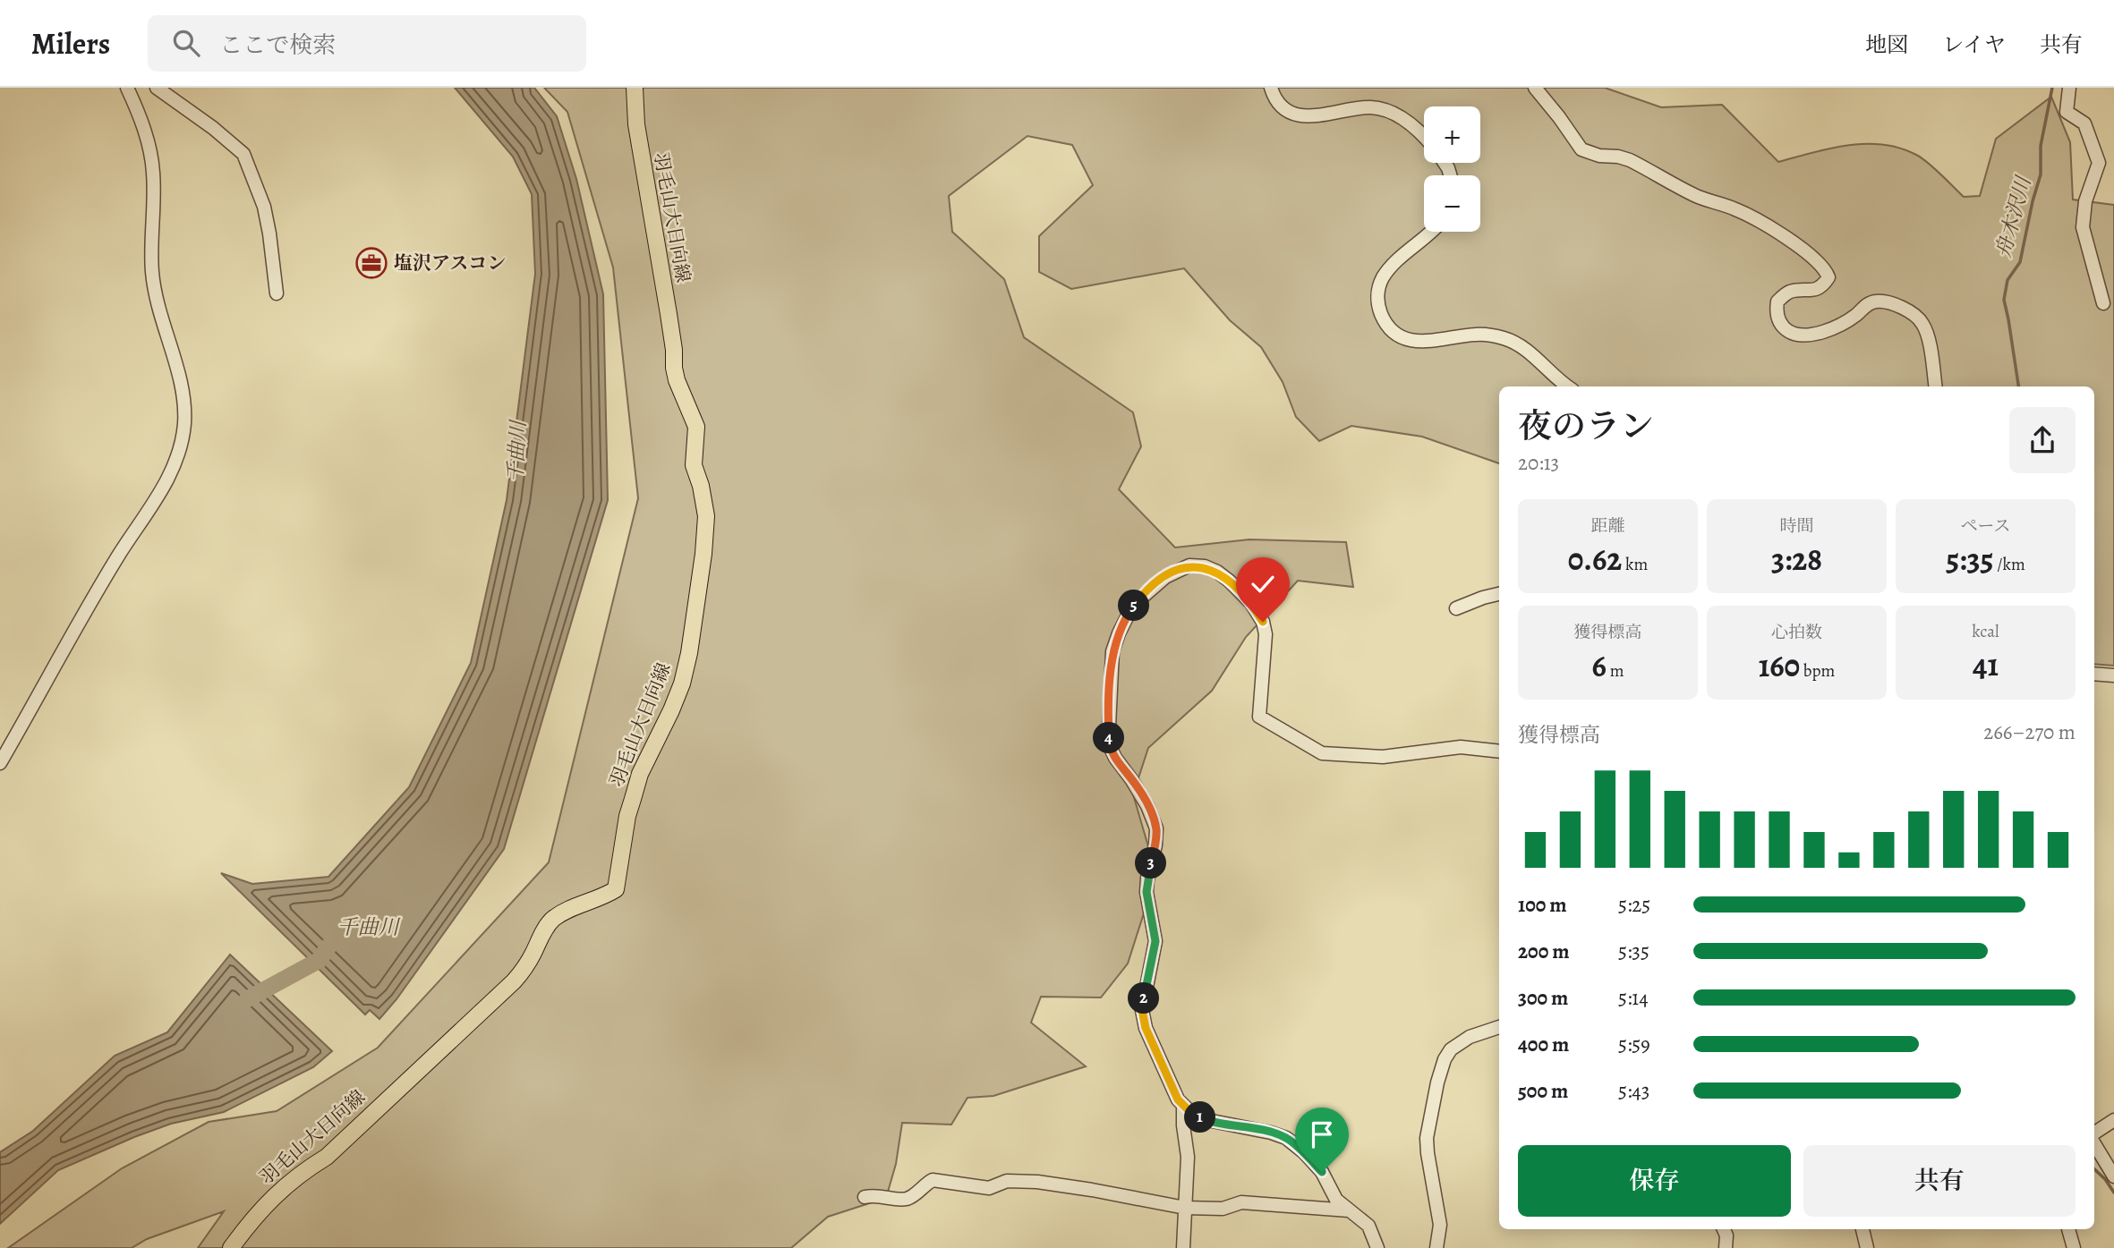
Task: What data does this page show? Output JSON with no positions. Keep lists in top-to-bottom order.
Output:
{
  "streets": {
    "main road": ["羽毛山大日向線"]
  },
  "water": ["舟木沢川", "千曲川"],
  "places": {
    "office": ["塩沢アスコン"]
  },
  "page": {
    "header": "Milers",
    "search": "ここで検索",
    "nav": ["地図", "レイヤ", "共有"],
    "map_buttons": ["+", "−"],
    "heading": ["夜のラン", "20:13"],
    "stats": [
      ["距離", "0.62 km"],
      ["時間", "3:28"],
      ["ペース", "5:35 /km"],
      ["獲得標高", "6 m"],
      ["心拍数", "160 bpm"],
      ["kcal", "41"]
    ],
    "pins": [
      "5",
      "4",
      "3",
      "2",
      "1"
    ],
    "chart": ["獲得標高", "266–270 m"],
    "list": [
      {
        "name": "100 m",
        "note": "5:25"
      },
      {
        "name": "200 m",
        "note": "5:35"
      },
      {
        "name": "300 m",
        "note": "5:14"
      },
      {
        "name": "400 m",
        "note": "5:59"
      },
      {
        "name": "500 m",
        "note": "5:43"
      }
    ],
    "buttons": ["保存", "共有"]
  }
}
